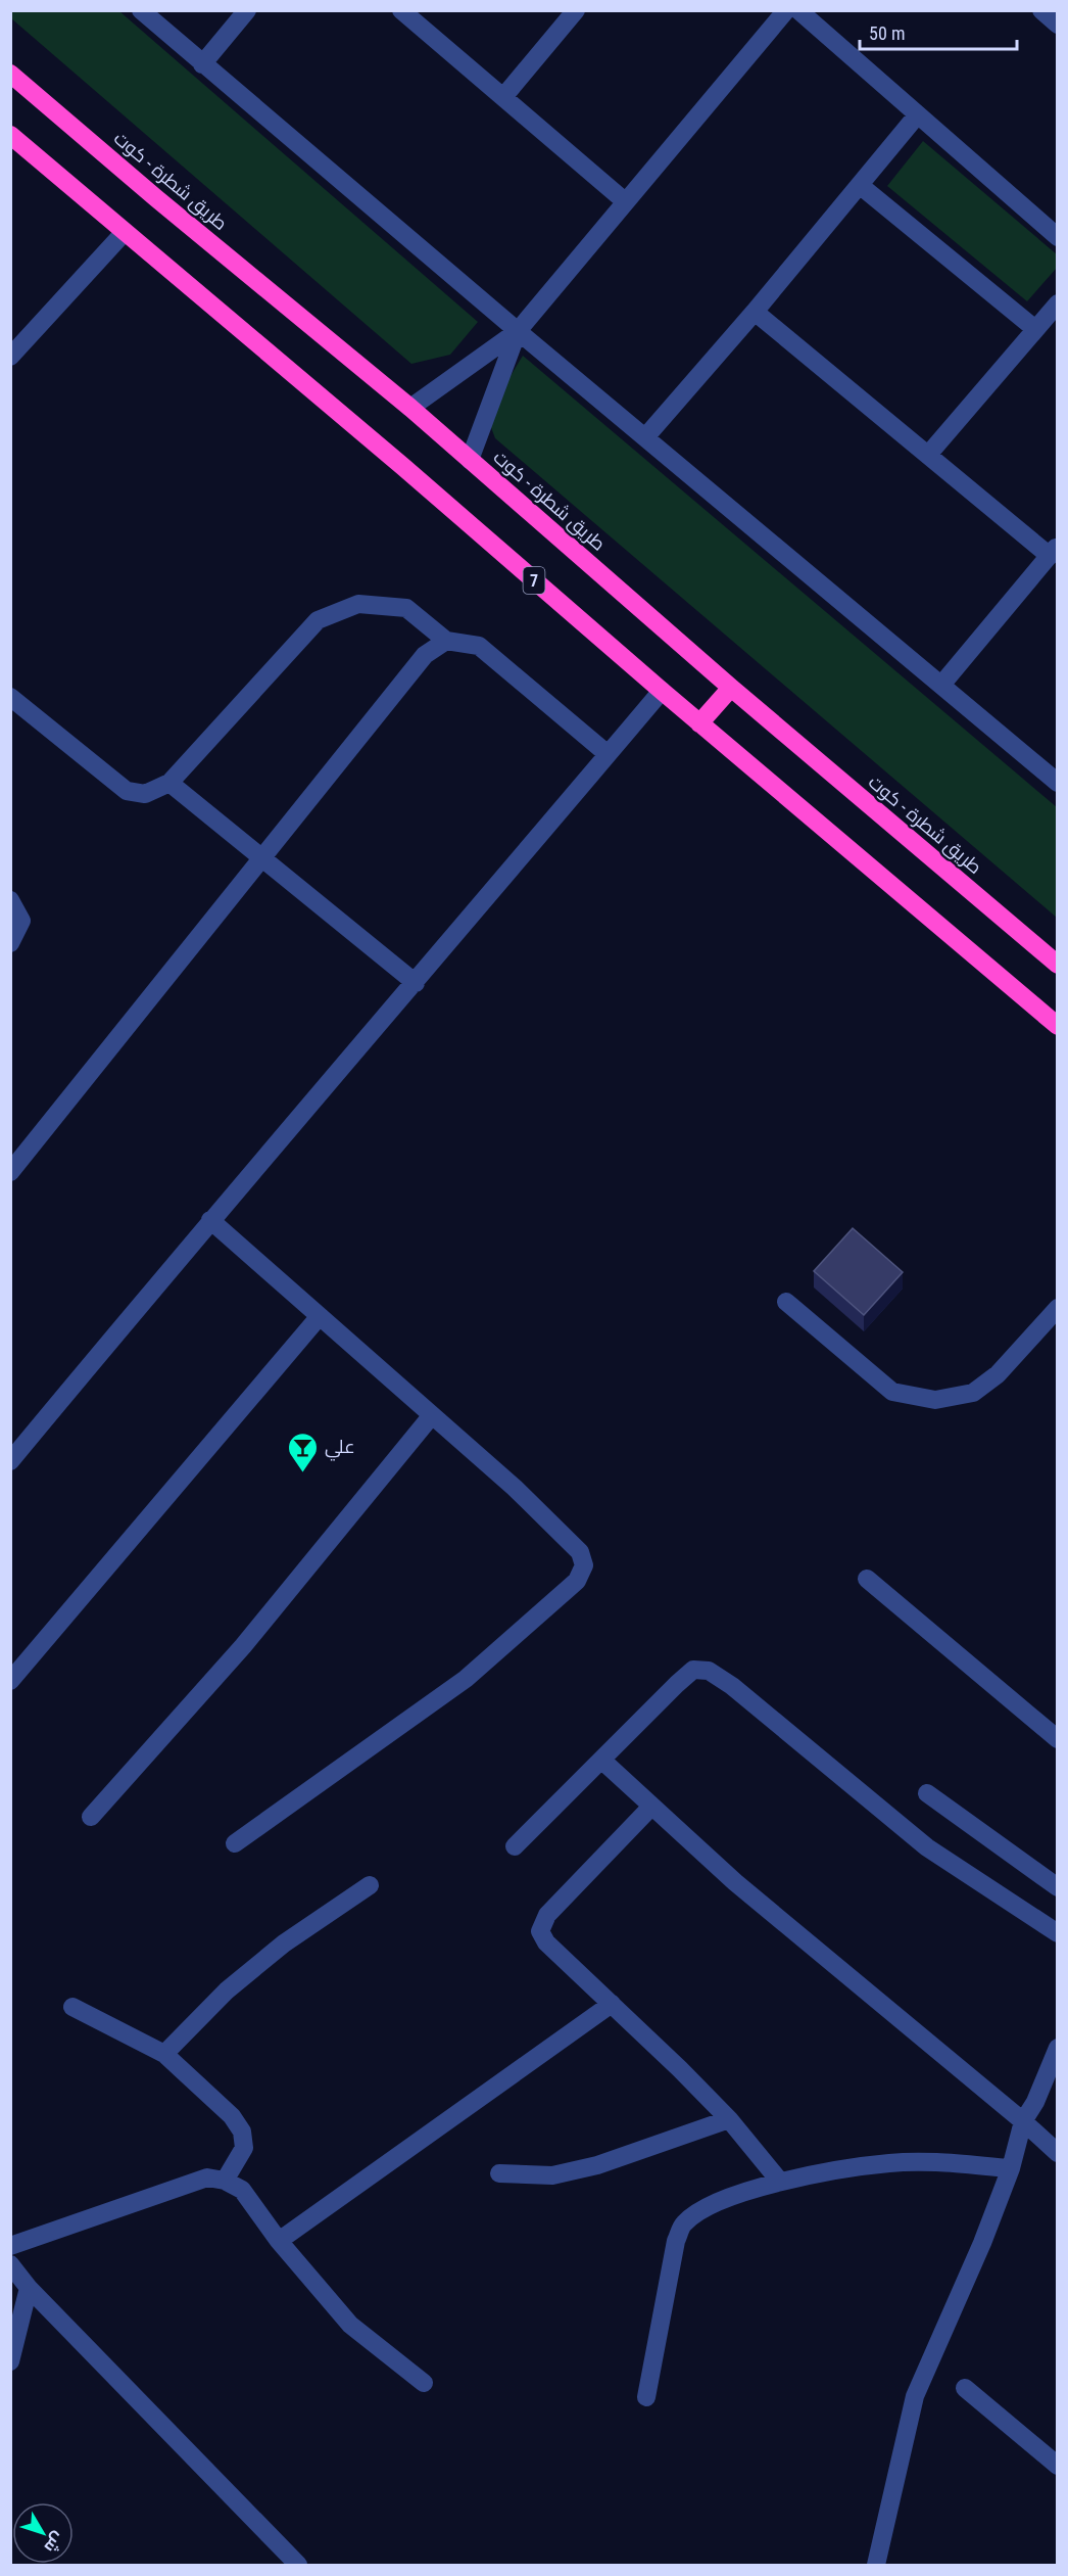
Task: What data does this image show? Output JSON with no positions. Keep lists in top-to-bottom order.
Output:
{
  "streets": {
    "highway": ["طريق شطرة - كوت", "7"]
  },
  "places": {
    "bar": ["علي"]
  },
  "scale_bar": "50 m",
  "north": "bottom right"
}
